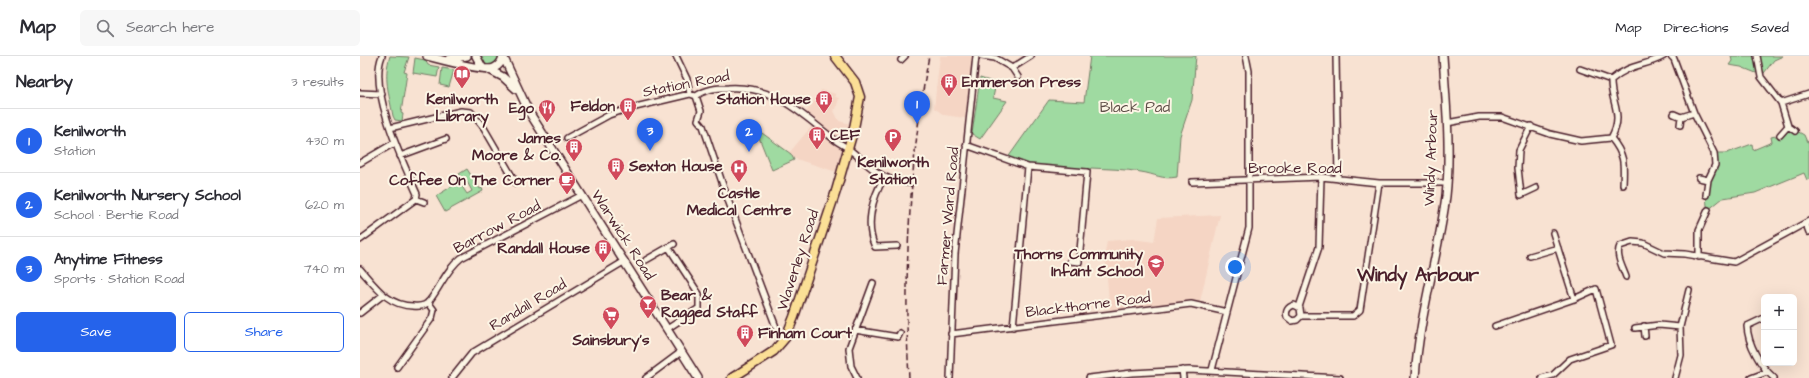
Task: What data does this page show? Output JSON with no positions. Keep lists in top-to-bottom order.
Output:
{
  "streets": {
    "main road": ["Windy Arbour", "Warwick Road", "Waverley Road"],
    "street": [
      "Station Road",
      "Brooke Road",
      "Farmer Ward Road",
      "Barrow Road",
      "Randall Road",
      "Blackthorne Road"
    ]
  },
  "crossings": [
    ["Station Road", "Waverley Road"],
    ["Windy Arbour", "Brooke Road"],
    ["Farmer Ward Road", "Blackthorne Road"],
    ["Barrow Road", "Warwick Road"],
    ["Warwick Road", "Randall Road"]
  ],
  "districts": ["Windy Arbour"],
  "parks": ["Black Pad"],
  "places": {
    "library": ["Kenilworth Library"],
    "building": [
      "Emmerson Press",
      "Station House",
      "Feldon",
      "CEF",
      "James Moore & Co.",
      "Sexton House",
      "Randall House",
      "Finham Court"
    ],
    "restaurant": ["Ego"],
    "parking": ["Kenilworth Station"],
    "hospital": ["Castle Medical Centre"],
    "cafe": ["Coffee On The Corner"],
    "school or university": ["Thorns Community Infant School"],
    "bar": ["Bear & Ragged Staff"],
    "supermarket": ["Sainsbury's"]
  },
  "page": {
    "header": "Map",
    "search": "Search here",
    "nav": ["Map", "Directions", "Saved"],
    "heading": ["Nearby", "3 results"],
    "pins": ["1", "3", "2"],
    "list": [
      {
        "mark": "1",
        "name": "Kenilworth",
        "note": "Station",
        "value": "430 m"
      },
      {
        "mark": "2",
        "name": "Kenilworth Nursery School",
        "note": "School · Bertie Road",
        "value": "620 m"
      },
      {
        "mark": "3",
        "name": "Anytime Fitness",
        "note": "Sports · Station Road",
        "value": "740 m"
      }
    ],
    "map_buttons": ["+", "−"],
    "buttons": ["Save", "Share"]
  }
}
